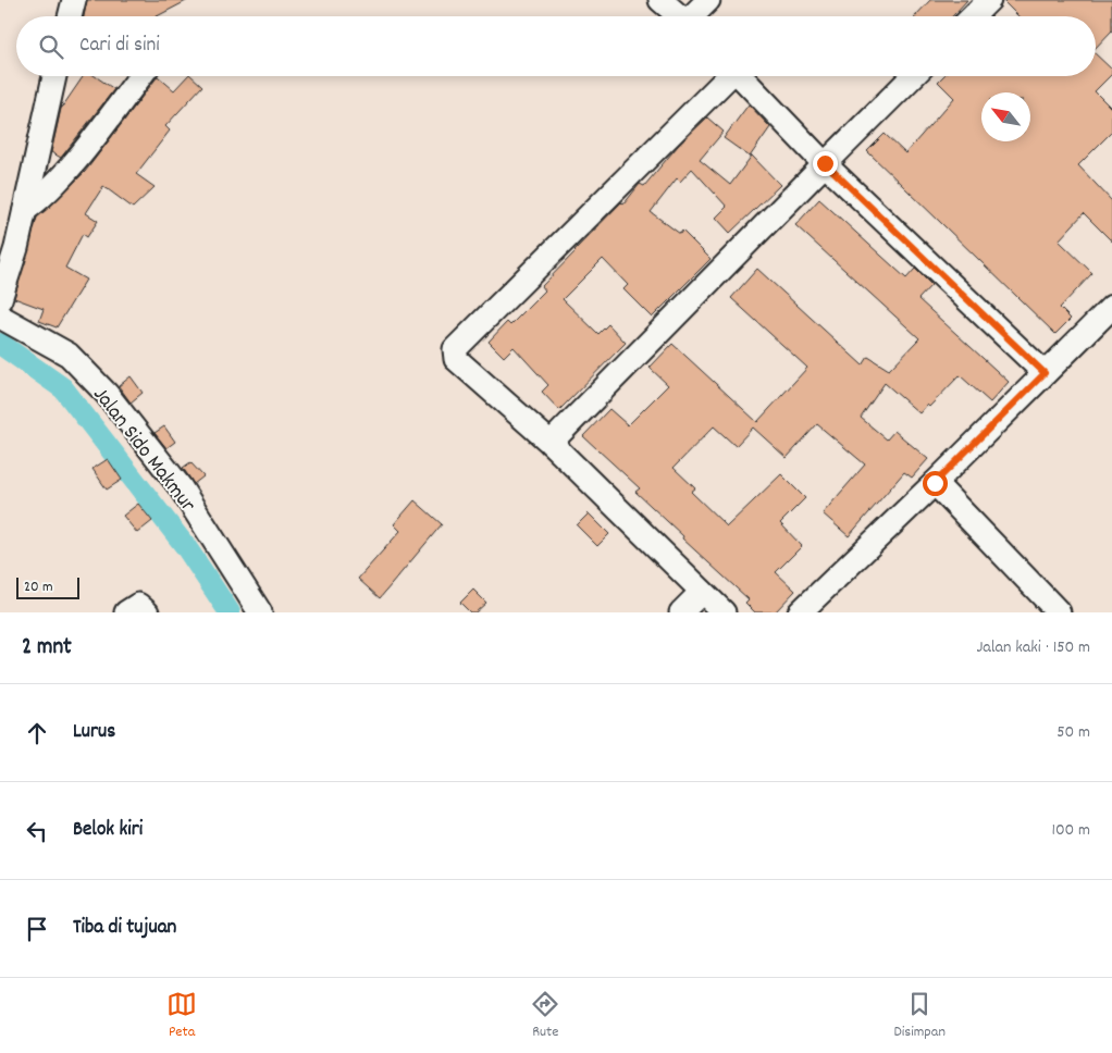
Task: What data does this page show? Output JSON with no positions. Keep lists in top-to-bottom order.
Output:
{
  "streets": {
    "street": ["Jalan Sido Makmur"]
  },
  "scale_bar": "20 m",
  "north": "top left",
  "page": {
    "search": "Cari di sini",
    "scale": "20 m",
    "heading": ["2 mnt", "Jalan kaki · 150 m"],
    "list": [
      ["Lurus", "50 m"],
      ["Belok kiri", "100 m"],
      "Tiba di tujuan"
    ],
    "nav": ["Peta", "Rute", "Disimpan"]
  }
}
